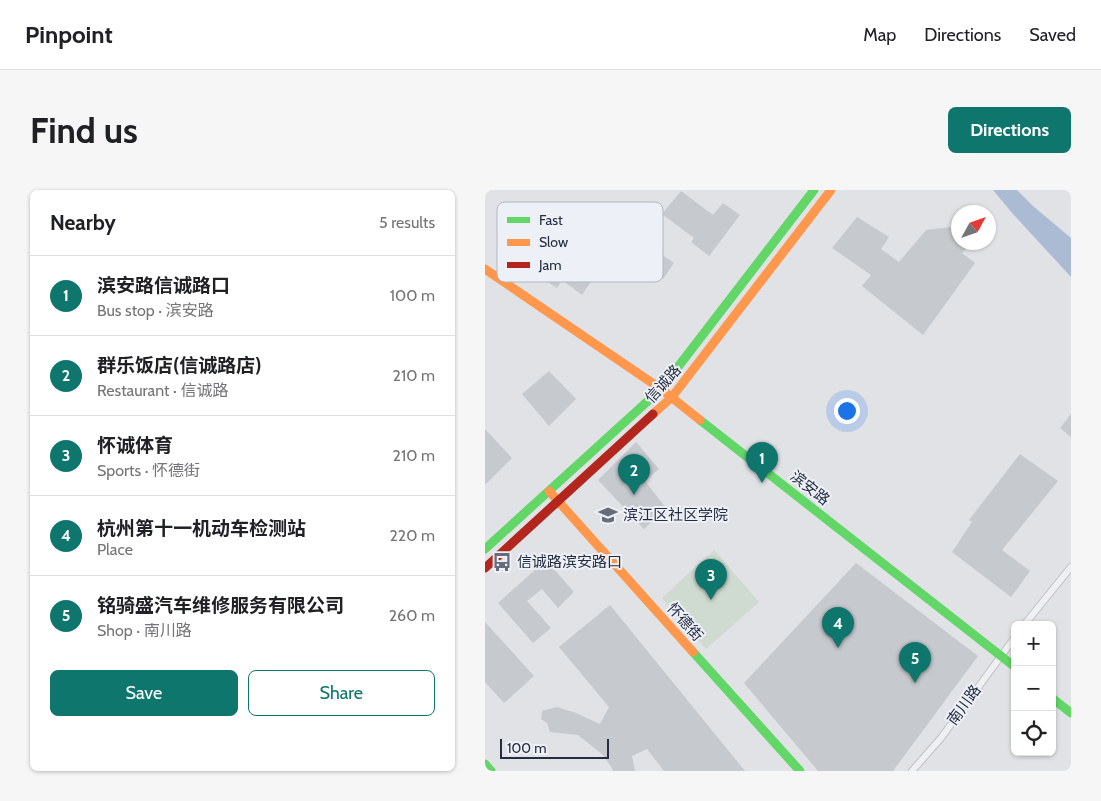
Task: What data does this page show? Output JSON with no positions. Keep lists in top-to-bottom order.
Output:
{
  "streets": {
    "street": [
      "信诚路",
      "滨安路",
      "怀德街",
      "南川路"
    ]
  },
  "crossings": [
    ["信诚路", "滨安路"],
    ["信诚路", "怀德街"],
    ["滨安路", "南川路"]
  ],
  "places": {
    "school or university": ["滨江区社区学院"],
    "bus stop": ["信诚路滨安路口"]
  },
  "legend": ["Fast", "Slow", "Jam"],
  "scale_bar": "100 m",
  "north": "top right",
  "page": {
    "header": "Pinpoint",
    "nav": ["Map", "Directions", "Saved"],
    "buttons": [
      "Directions",
      ["Save", "Share"]
    ],
    "title": "Find us",
    "heading": ["Nearby", "5 results"],
    "list": [
      {
        "mark": "1",
        "name": "滨安路信诚路口",
        "note": "Bus stop · 滨安路",
        "value": "100 m"
      },
      {
        "mark": "2",
        "name": "群乐饭店(信诚路店)",
        "note": "Restaurant · 信诚路",
        "value": "210 m"
      },
      {
        "mark": "3",
        "name": "怀诚体育",
        "note": "Sports · 怀德街",
        "value": "210 m"
      },
      {
        "mark": "4",
        "name": "杭州第十一机动车检测站",
        "note": "Place",
        "value": "220 m"
      },
      {
        "mark": "5",
        "name": "铭骑盛汽车维修服务有限公司",
        "note": "Shop · 南川路",
        "value": "260 m"
      }
    ],
    "pins": [
      "1",
      "2",
      "3",
      "4",
      "5"
    ],
    "map_buttons": ["+", "−"],
    "scale": "100 m"
  }
}
